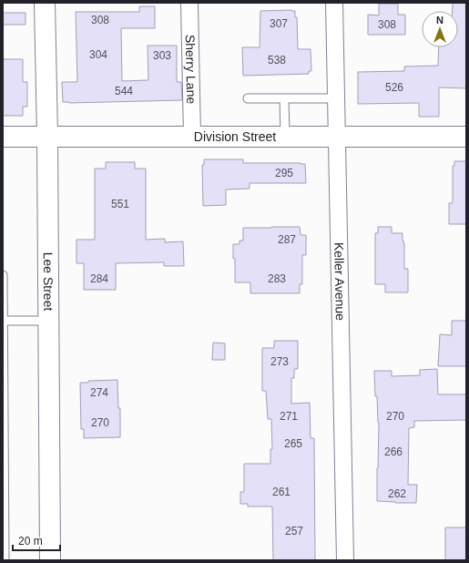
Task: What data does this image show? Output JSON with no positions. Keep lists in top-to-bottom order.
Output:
{
  "streets": {
    "street": [
      "Sherry Lane",
      "Division Street",
      "Lee Street",
      "Keller Avenue"
    ]
  },
  "crossings": [
    ["Sherry Lane", "Division Street"],
    ["Division Street", "Lee Street"],
    ["Division Street", "Keller Avenue"]
  ],
  "house_numbers": [
    "308",
    "307",
    "308",
    "304",
    "303",
    "538",
    "526",
    "544",
    "295",
    "551",
    "287",
    "284",
    "283",
    "273",
    "274",
    "271",
    "270",
    "270",
    "265",
    "266",
    "261",
    "262",
    "257"
  ],
  "scale_bar": "20 m",
  "north": "top"
}
